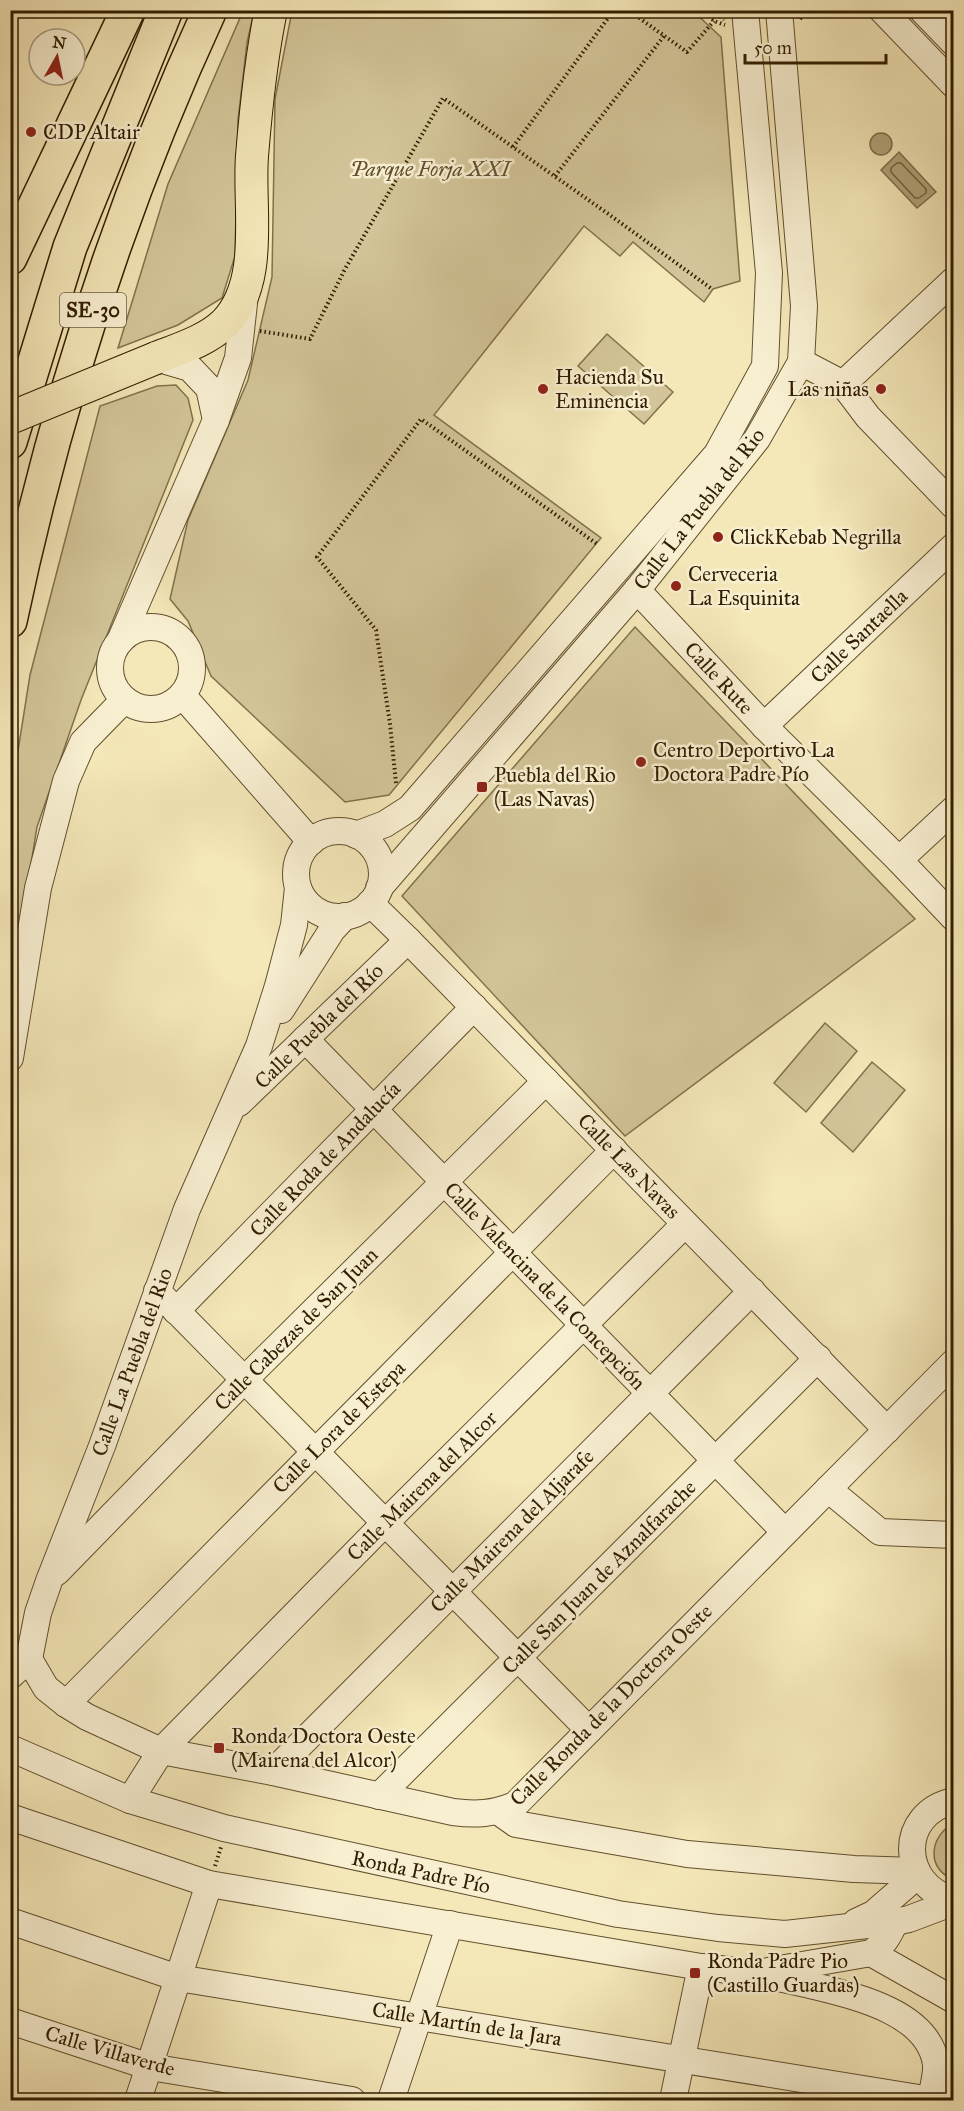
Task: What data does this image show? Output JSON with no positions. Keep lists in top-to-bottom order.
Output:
{
  "streets": {
    "highway": ["SE-30"],
    "street": [
      "Calle La Puebla del Rio",
      "Calle Santaella",
      "Calle Rute",
      "Calle Puebla del Río",
      "Calle Roda de Andalucía",
      "Calle Las Navas",
      "Calle Valencina de la Concepción",
      "Calle Cabezas de San Juan",
      "Calle Lora de Estepa",
      "Calle Mairena del Alcor",
      "Calle Mairena del Aljarafe",
      "Calle San Juan de Aznalfarache",
      "Calle Ronda de la Doctora Oeste",
      "Ronda Padre Pío",
      "Calle Martín de la Jara",
      "Calle Villaverde"
    ]
  },
  "crossings": [
    ["Calle La Puebla del Rio", "Calle Rute"],
    ["Calle La Puebla del Rio", "Calle Puebla del Río"],
    ["Calle La Puebla del Rio", "Calle Las Navas"],
    ["Calle La Puebla del Rio", "Calle Cabezas de San Juan"],
    ["Calle La Puebla del Rio", "Calle Ronda de la Doctora Oeste"],
    ["Calle Santaella", "Calle Rute"],
    ["Calle Puebla del Río", "Calle Las Navas"],
    ["Calle Puebla del Río", "Calle Valencina de la Concepción"],
    ["Calle Roda de Andalucía", "Calle Las Navas"],
    ["Calle Roda de Andalucía", "Calle Valencina de la Concepción"],
    ["Calle Las Navas", "Calle Cabezas de San Juan"],
    ["Calle Las Navas", "Calle Lora de Estepa"],
    ["Calle Las Navas", "Calle Mairena del Alcor"],
    ["Calle Las Navas", "Calle Mairena del Aljarafe"],
    ["Calle Las Navas", "Calle San Juan de Aznalfarache"],
    ["Calle Las Navas", "Calle Ronda de la Doctora Oeste"],
    ["Calle Valencina de la Concepción", "Calle Cabezas de San Juan"],
    ["Calle Valencina de la Concepción", "Calle Lora de Estepa"],
    ["Calle Valencina de la Concepción", "Calle Mairena del Alcor"],
    ["Calle Valencina de la Concepción", "Calle Mairena del Aljarafe"],
    ["Calle Valencina de la Concepción", "Calle San Juan de Aznalfarache"],
    ["Calle Valencina de la Concepción", "Calle Ronda de la Doctora Oeste"],
    ["Calle Lora de Estepa", "Calle Ronda de la Doctora Oeste"],
    ["Calle Mairena del Alcor", "Calle Ronda de la Doctora Oeste"],
    ["Calle Mairena del Alcor", "Ronda Padre Pío"],
    ["Calle Mairena del Aljarafe", "Calle Ronda de la Doctora Oeste"],
    ["Calle San Juan de Aznalfarache", "Calle Ronda de la Doctora Oeste"],
    ["Ronda Padre Pío", "Calle Martín de la Jara"]
  ],
  "parks": ["Parque Forja XXI"],
  "places": {
    "other": [
      "CDP Altair",
      "Hacienda Su Eminencia",
      "Las niñas",
      "ClickKebab Negrilla",
      "Cerveceria La Esquinita",
      "Centro Deportivo La Doctora Padre Pío"
    ],
    "transit": ["Puebla del Rio (Las Navas)", "Ronda Doctora Oeste (Mairena del Alcor)", "Ronda Padre Pio (Castillo Guardas)"]
  },
  "scale_bar": "50 m",
  "north": "top"
}
